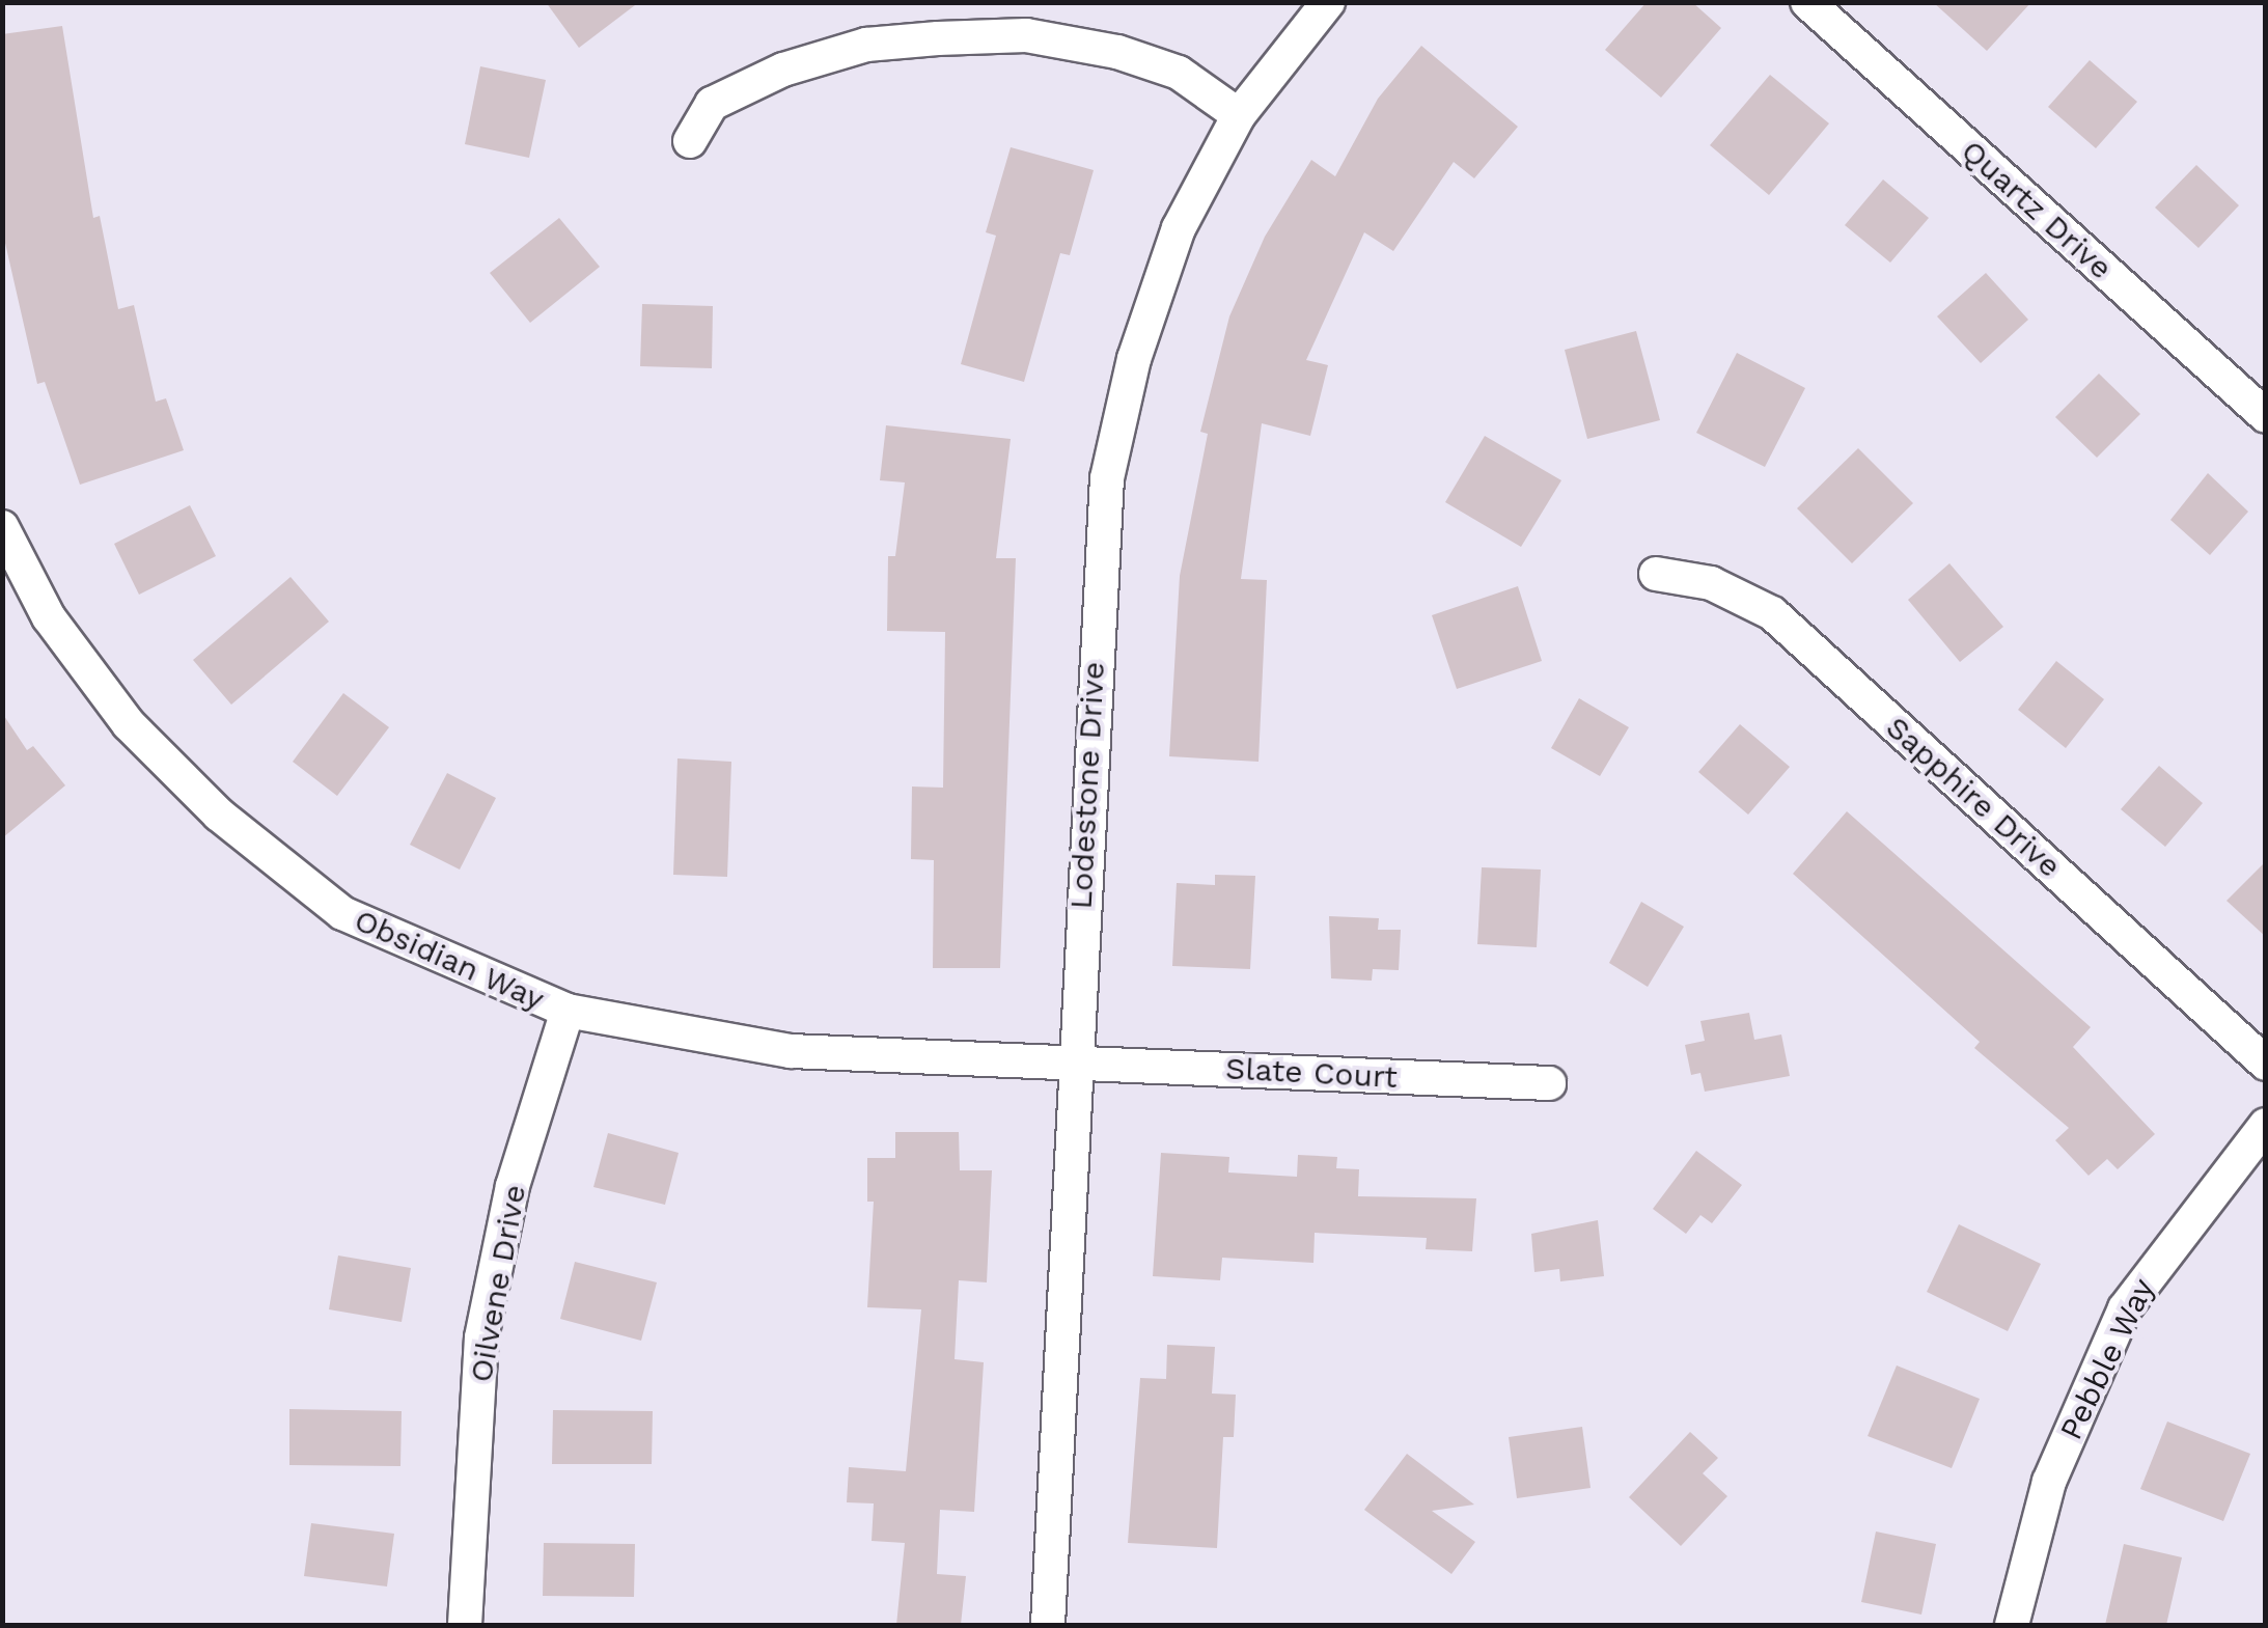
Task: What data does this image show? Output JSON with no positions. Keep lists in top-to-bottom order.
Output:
{
  "streets": {
    "street": [
      "Quartz Drive",
      "Lodestone Drive",
      "Sapphire Drive",
      "Obsidian Way",
      "Slate Court",
      "Oilvene Drive",
      "Pebble Way"
    ]
  },
  "crossings": [
    ["Lodestone Drive", "Obsidian Way"],
    ["Lodestone Drive", "Slate Court"],
    ["Obsidian Way", "Slate Court"],
    ["Obsidian Way", "Oilvene Drive"]
  ]
}
